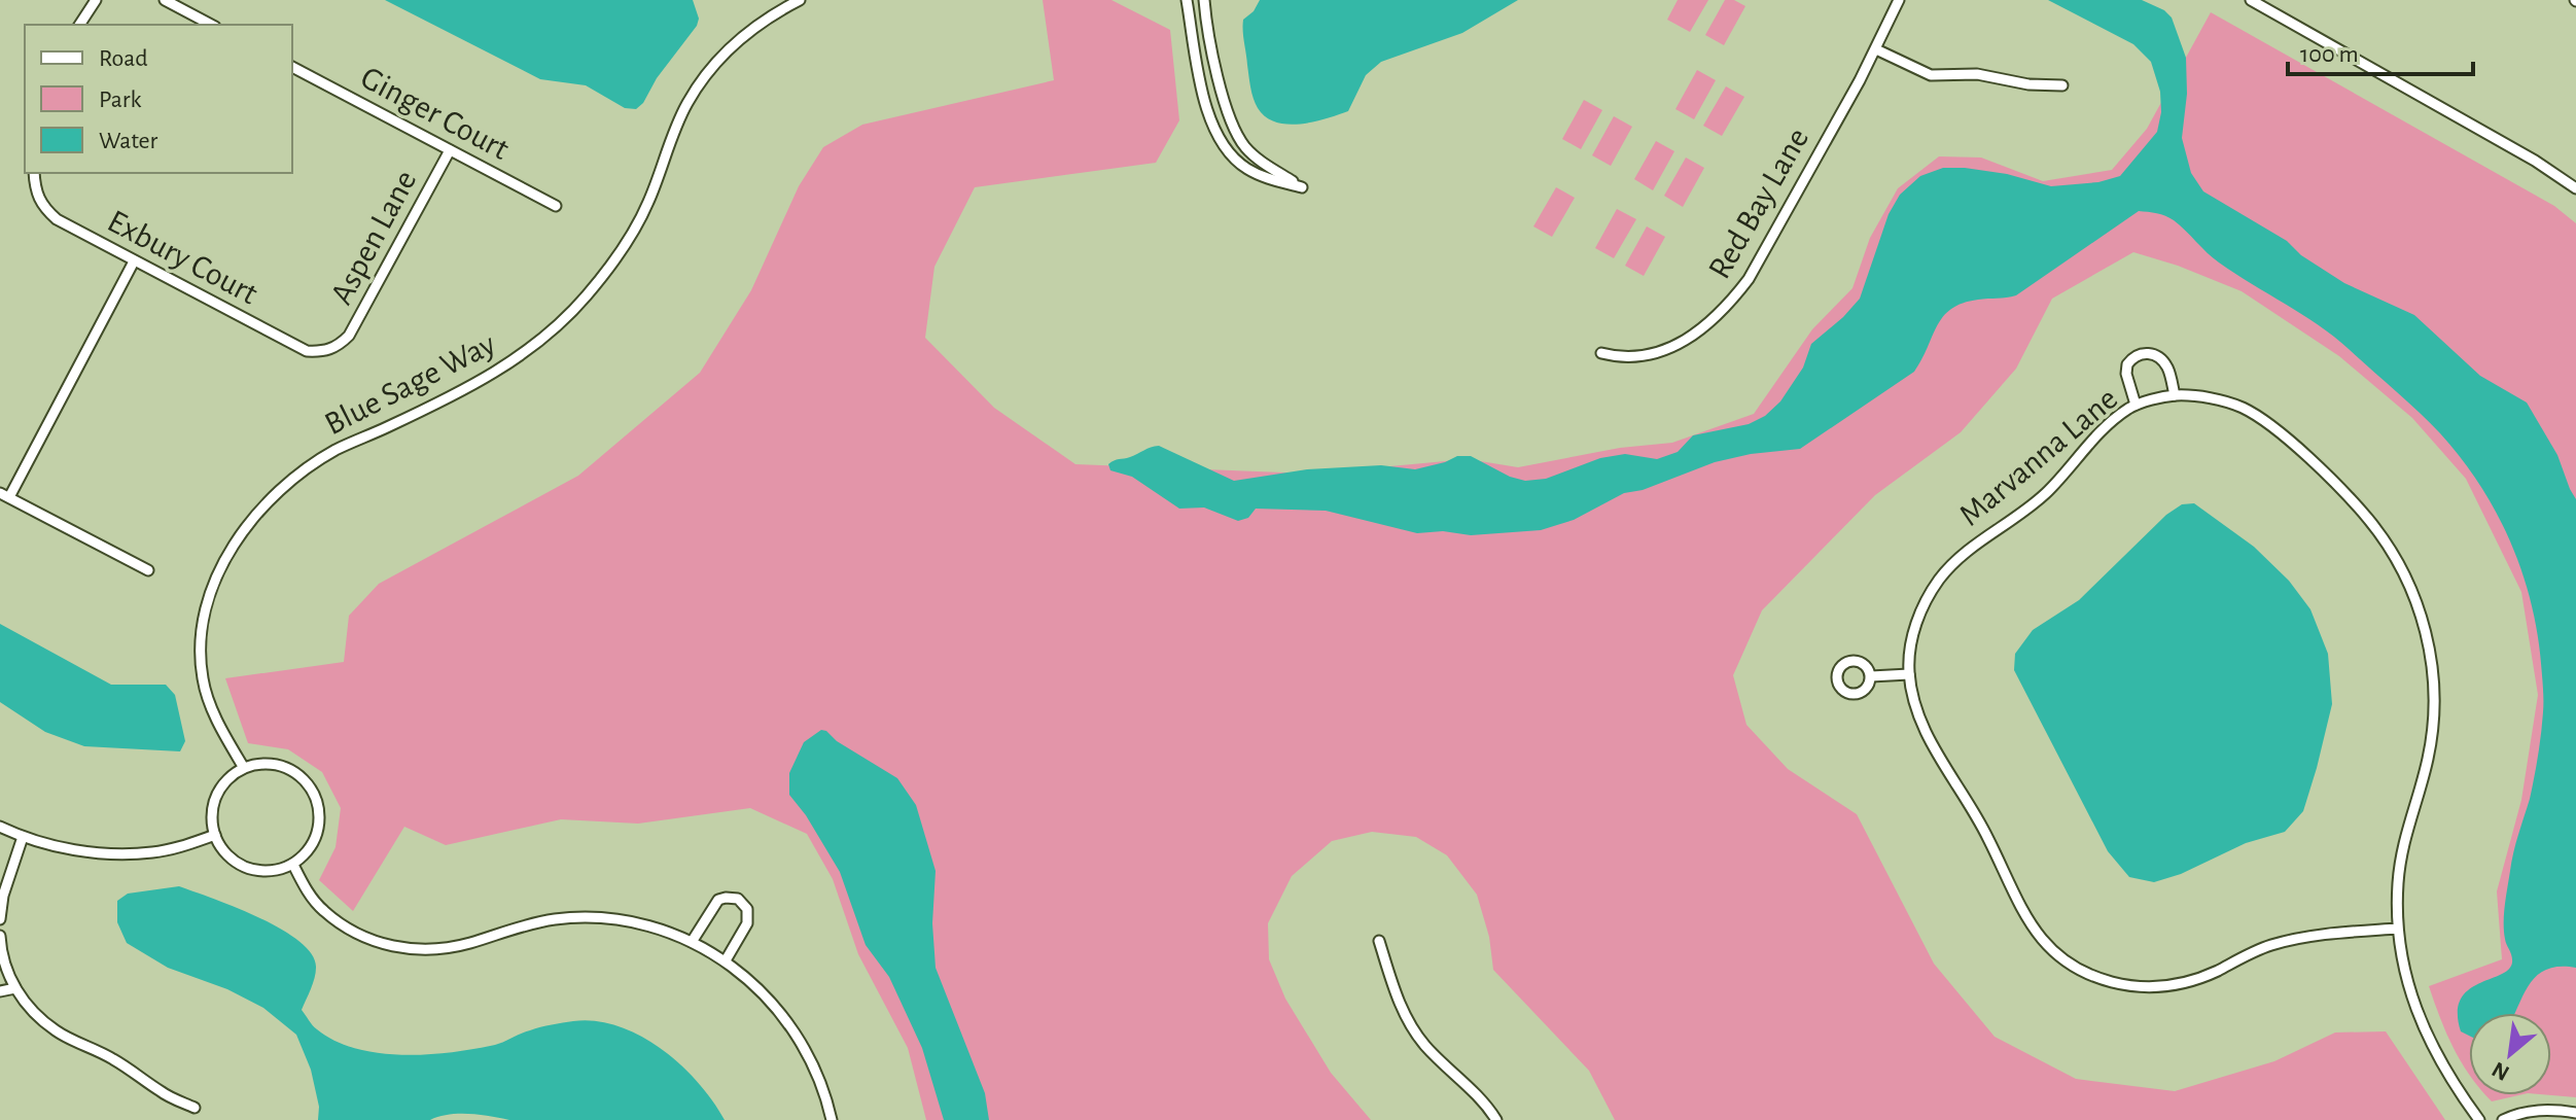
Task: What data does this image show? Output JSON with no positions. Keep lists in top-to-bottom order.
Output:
{
  "streets": {
    "street": [
      "Ginger Court",
      "Red Bay Lane",
      "Aspen Lane",
      "Exbury Court",
      "Blue Sage Way",
      "Marvanna Lane"
    ]
  },
  "crossings": [
    ["Ginger Court", "Aspen Lane"],
    ["Aspen Lane", "Exbury Court"]
  ],
  "legend": ["Road", "Park", "Water"],
  "scale_bar": "100 m",
  "north": "bottom left"
}
